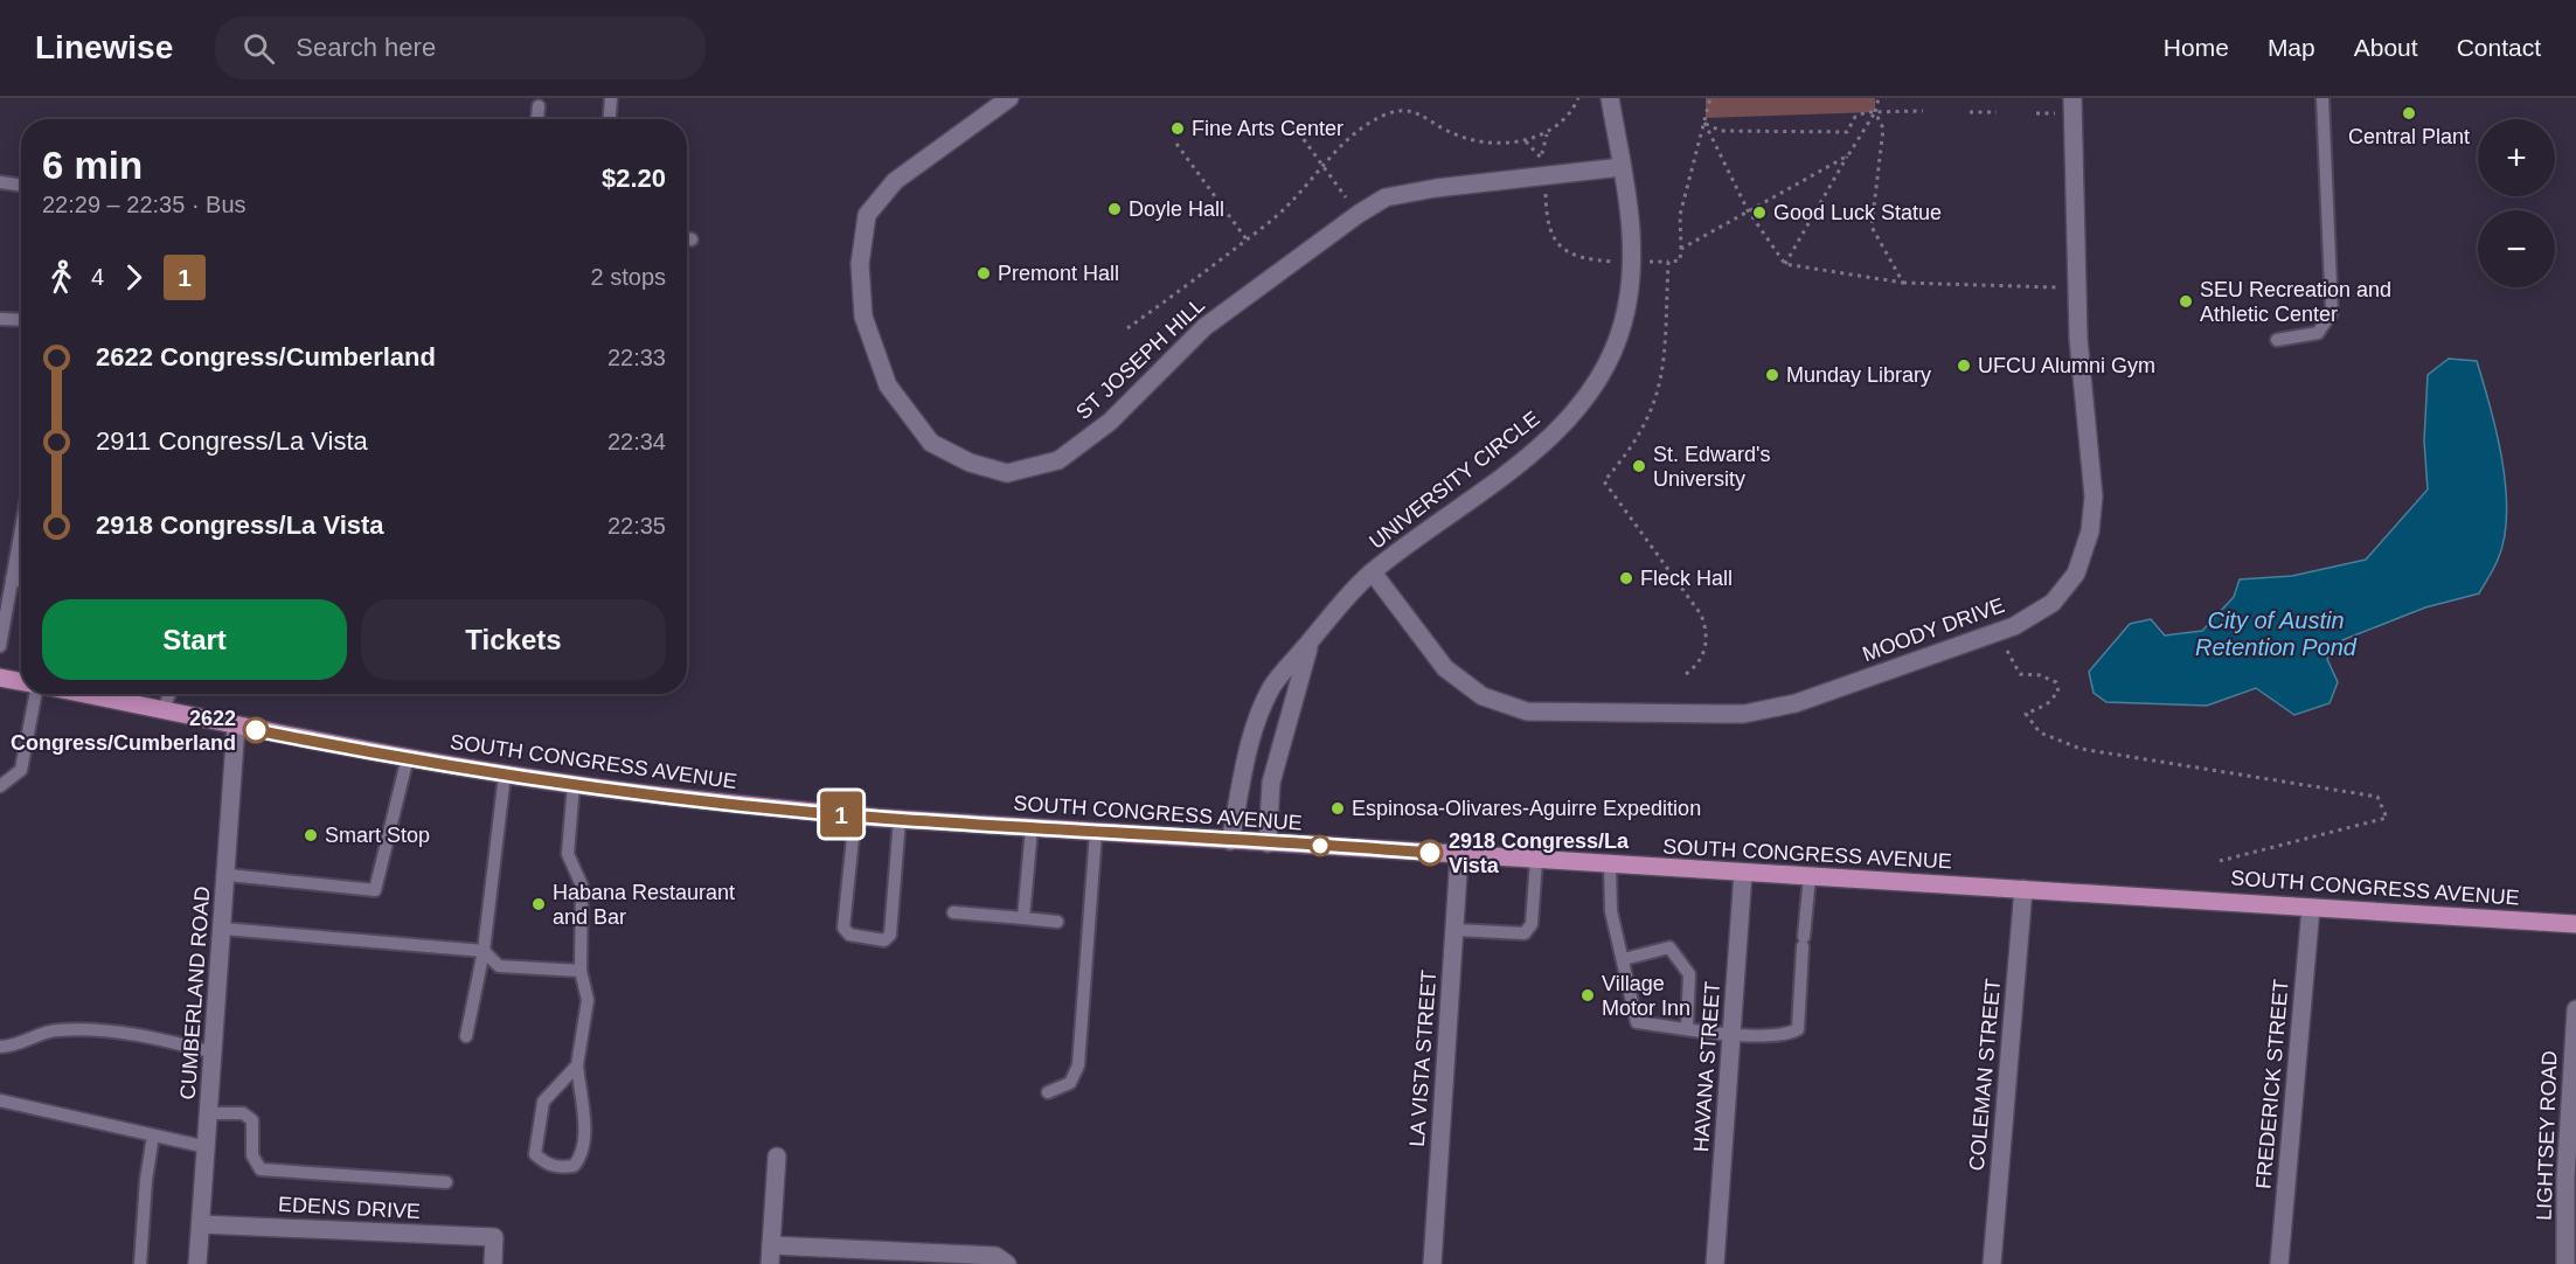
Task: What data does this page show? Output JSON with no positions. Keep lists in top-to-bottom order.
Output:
{
  "streets": {
    "main road": ["SOUTH CONGRESS AVENUE"],
    "street": [
      "ST JOSEPH HILL",
      "UNIVERSITY CIRCLE",
      "MOODY DRIVE",
      "CUMBERLAND ROAD",
      "LA VISTA STREET",
      "HAVANA STREET",
      "COLEMAN STREET",
      "FREDERICK STREET",
      "LIGHTSEY ROAD",
      "EDENS DRIVE"
    ]
  },
  "crossings": [
    ["ST JOSEPH HILL", "UNIVERSITY CIRCLE"],
    ["UNIVERSITY CIRCLE", "MOODY DRIVE"],
    ["UNIVERSITY CIRCLE", "SOUTH CONGRESS AVENUE"],
    ["SOUTH CONGRESS AVENUE", "CUMBERLAND ROAD"],
    ["SOUTH CONGRESS AVENUE", "LA VISTA STREET"],
    ["SOUTH CONGRESS AVENUE", "HAVANA STREET"],
    ["SOUTH CONGRESS AVENUE", "COLEMAN STREET"],
    ["SOUTH CONGRESS AVENUE", "FREDERICK STREET"],
    ["CUMBERLAND ROAD", "EDENS DRIVE"]
  ],
  "water": ["City of Austin Retention Pond"],
  "places": [
    "Central Plant",
    "Fine Arts Center",
    "Doyle Hall",
    "Good Luck Statue",
    "Premont Hall",
    "SEU Recreation and Athletic Center",
    "UFCU Alumni Gym",
    "Munday Library",
    "St. Edward's University",
    "Fleck Hall",
    "2622 Congress/Cumberland",
    "Espinosa-Olivares-Aguirre Expedition",
    "Smart Stop",
    "2918 Congress/La Vista",
    "Habana Restaurant and Bar",
    "Village Motor Inn"
  ],
  "lines": ["bus line 1"],
  "page": {
    "header": "Linewise",
    "search": "Search here",
    "nav": [
      "Home",
      "Map",
      "About",
      "Contact"
    ],
    "on_map": "1",
    "map_buttons": ["+", "−"],
    "heading": ["6 min", "22:29 – 22:35 · Bus", "$2.20"],
    "legs": ["4", "1", "2 stops"],
    "list": [
      {
        "name": "2622 Congress/Cumberland",
        "value": "22:33"
      },
      {
        "name": "2911 Congress/La Vista",
        "value": "22:34"
      },
      {
        "name": "2918 Congress/La Vista",
        "value": "22:35"
      }
    ],
    "buttons": ["Start", "Tickets"]
  }
}
